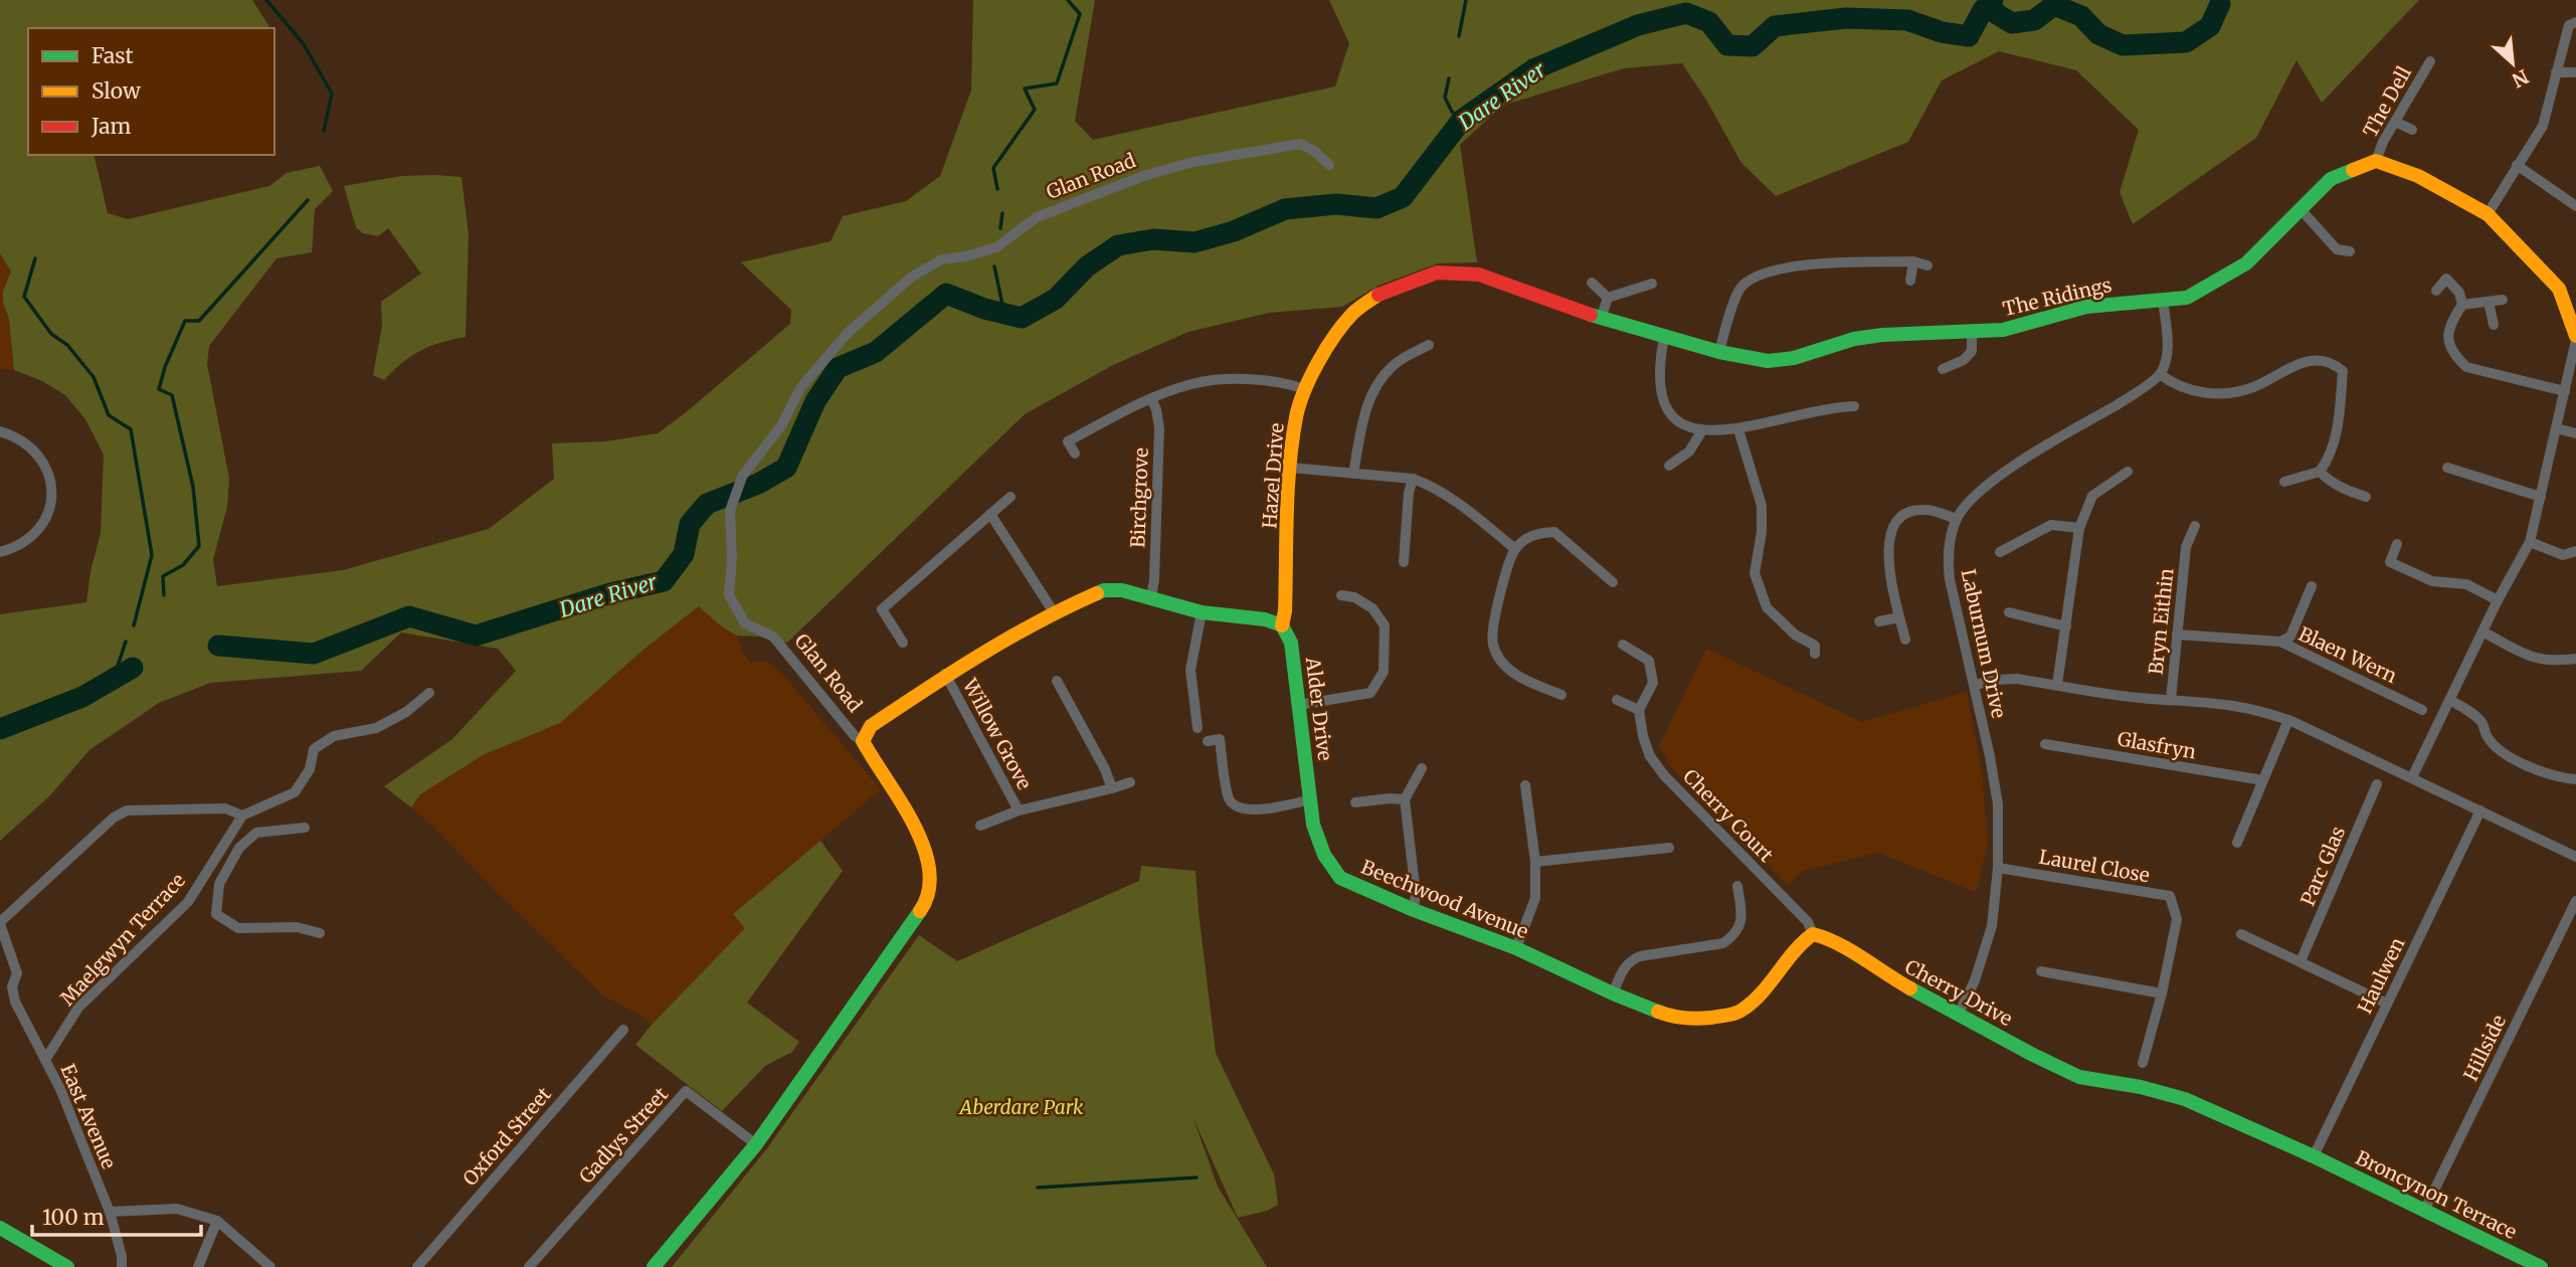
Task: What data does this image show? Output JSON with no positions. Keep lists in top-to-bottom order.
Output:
{
  "streets": {
    "street": [
      "The Dell",
      "Glan Road",
      "The Ridings",
      "Hazel Drive",
      "Birchgrove",
      "Bryn Eithin",
      "Laburnum Drive",
      "Blaen Wern",
      "Alder Drive",
      "Willow Grove",
      "Glasfryn",
      "Cherry Court",
      "Laurel Close",
      "Parc Glas",
      "Beechwood Avenue",
      "Maelgwyn Terrace",
      "Haulwen",
      "Cherry Drive",
      "Hillside",
      "East Avenue",
      "Gadlys Street",
      "Oxford Street",
      "Broncynon Terrace"
    ]
  },
  "crossings": [
    ["The Dell", "The Ridings"],
    ["Glan Road", "Gadlys Street"],
    ["The Ridings", "Hazel Drive"],
    ["Hazel Drive", "Alder Drive"],
    ["Bryn Eithin", "Blaen Wern"],
    ["Laburnum Drive", "Laurel Close"],
    ["Laburnum Drive", "Cherry Drive"],
    ["Alder Drive", "Beechwood Avenue"],
    ["Cherry Court", "Cherry Drive"],
    ["Maelgwyn Terrace", "East Avenue"],
    ["Haulwen", "Cherry Drive"],
    ["Haulwen", "Broncynon Terrace"],
    ["Cherry Drive", "Broncynon Terrace"],
    ["Hillside", "Broncynon Terrace"]
  ],
  "water": ["Dare River"],
  "parks": ["Aberdare Park"],
  "legend": ["Fast", "Slow", "Jam"],
  "scale_bar": "100 m",
  "north": "bottom right"
}
